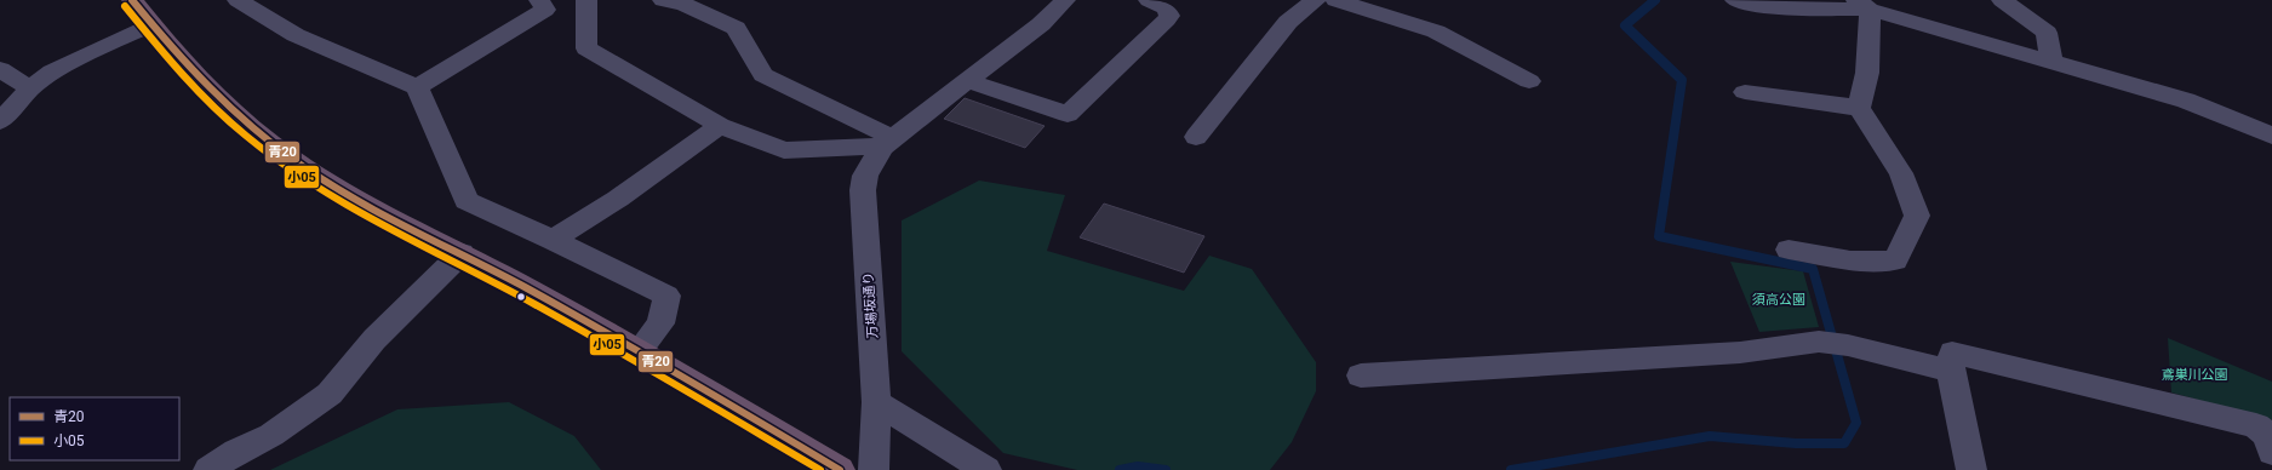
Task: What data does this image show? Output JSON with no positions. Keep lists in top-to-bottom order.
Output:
{
  "streets": {
    "street": ["万場坂通り"]
  },
  "parks": ["須高公園", "鳶巣川公園"],
  "lines": ["transit line 青20", "transit line 小05"],
  "legend": ["青20", "小05"]
}
